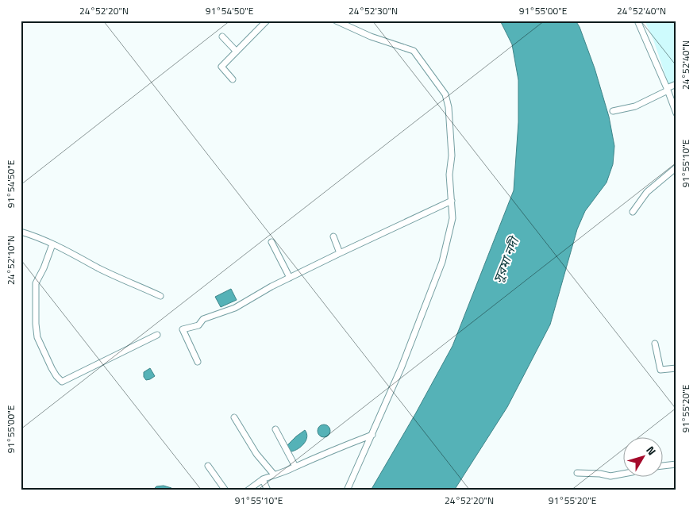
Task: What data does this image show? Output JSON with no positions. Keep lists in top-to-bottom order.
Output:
{
  "water": ["সুরমা নদী"],
  "north": "top right",
  "coordinates": [
    "24°52'20\"N",
    "91°54'50\"E",
    "24°52'30\"N",
    "91°55'00\"E",
    "24°52'40\"N",
    "91°55'10\"E",
    "24°52'10\"N",
    "91°55'20\"E"
  ]
}
